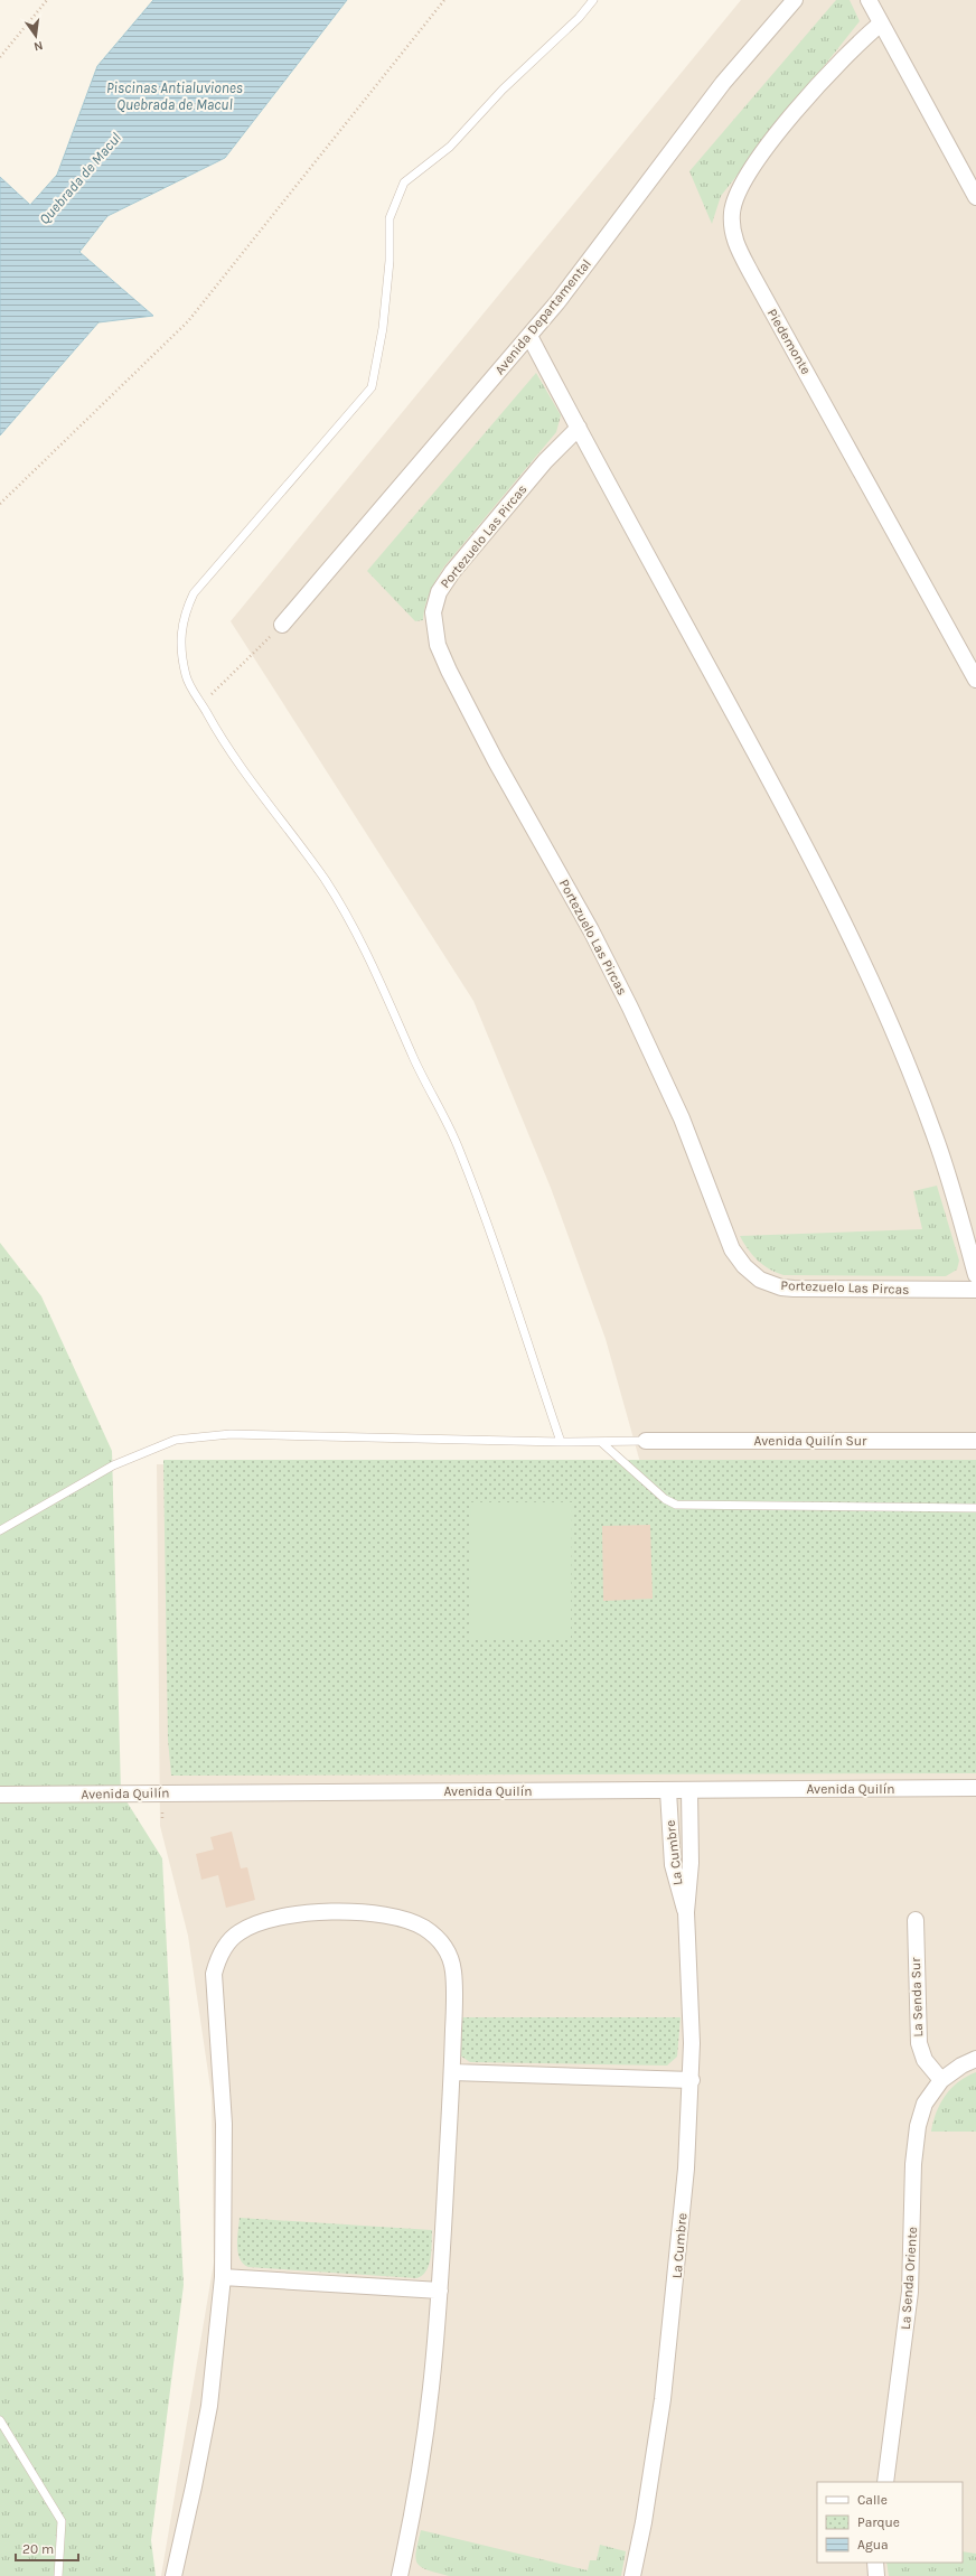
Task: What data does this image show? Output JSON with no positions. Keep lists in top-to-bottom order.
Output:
{
  "streets": {
    "street": [
      "Avenida Departamental",
      "Piedemonte",
      "Portezuelo Las Pircas",
      "Avenida Quilín Sur",
      "Avenida Quilín",
      "La Cumbre",
      "La Senda Sur",
      "La Senda Oriente"
    ]
  },
  "crossings": [
    ["Avenida Quilín", "La Cumbre"],
    ["La Senda Sur", "La Senda Oriente"]
  ],
  "water": ["Piscinas Antialuviones Quebrada de Macul", "Quebrada de Macul"],
  "legend": ["Calle", "Parque", "Agua"],
  "scale_bar": "20 m",
  "north": "bottom"
}
